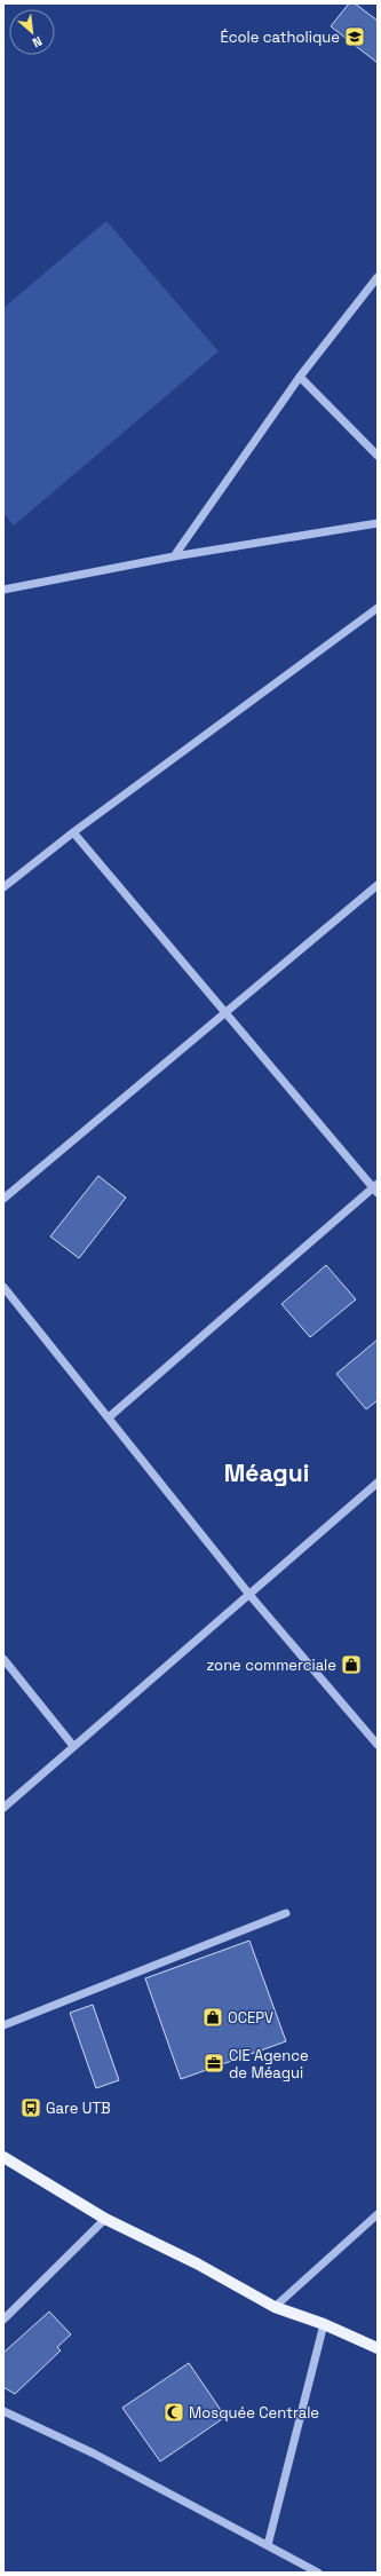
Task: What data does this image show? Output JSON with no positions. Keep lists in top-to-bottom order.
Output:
{
  "districts": ["Méagui"],
  "places": {
    "school or university": ["École catholique"],
    "shop": ["zone commerciale", "OCEPV"],
    "office": ["CIE Agence de Méagui"],
    "bus stop": ["Gare UTB"],
    "mosque": ["Mosquée Centrale"]
  },
  "north": "bottom right"
}
